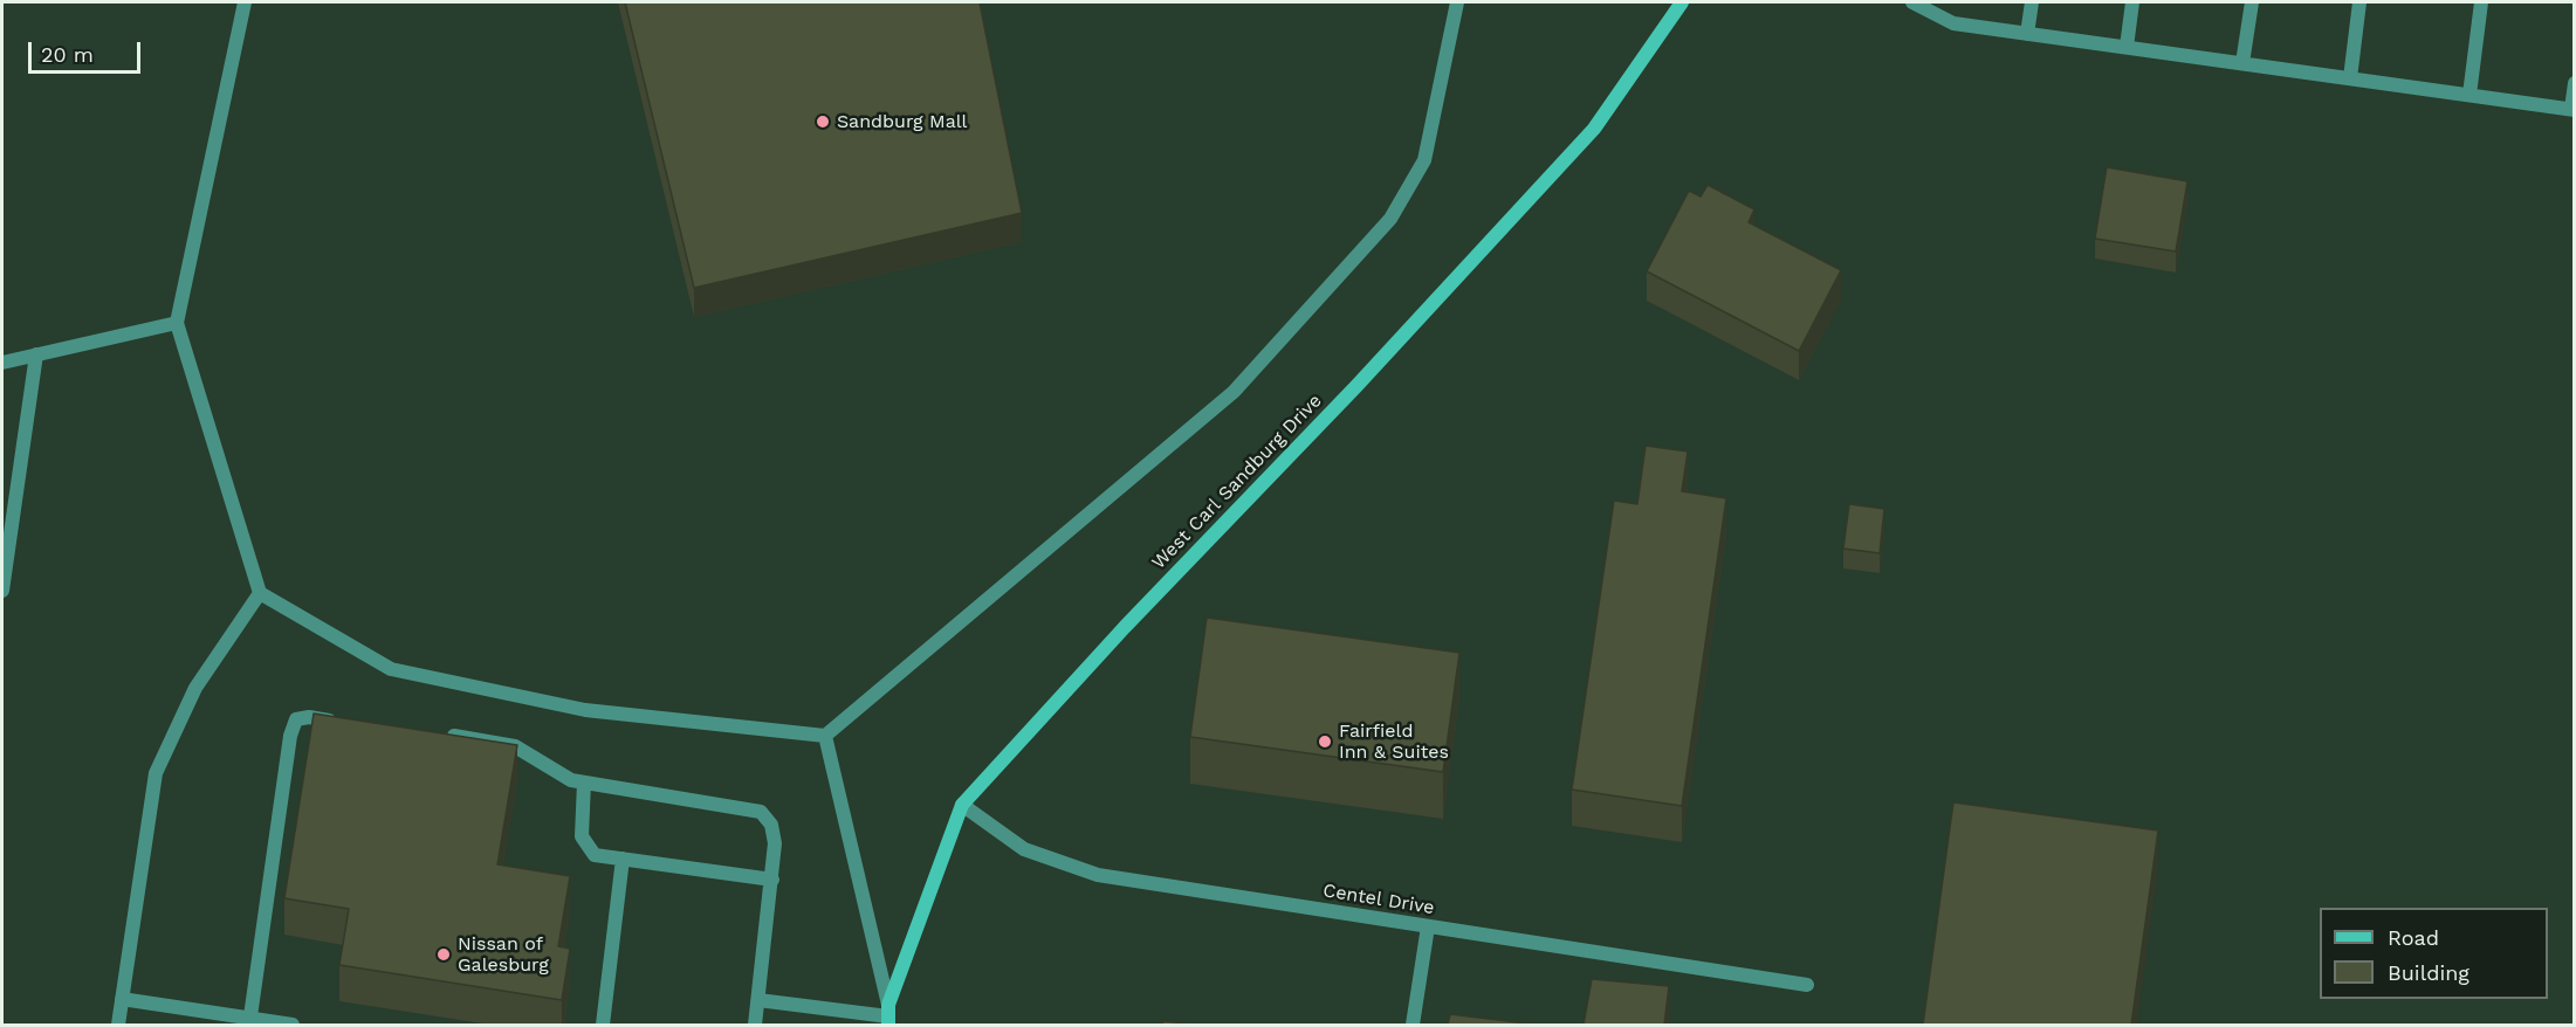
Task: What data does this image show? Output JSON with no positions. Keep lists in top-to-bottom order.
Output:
{
  "streets": {
    "street": ["West Carl Sandburg Drive", "Centel Drive"]
  },
  "crossings": [
    ["West Carl Sandburg Drive", "Centel Drive"]
  ],
  "places": ["Sandburg Mall", "Fairfield Inn & Suites", "Nissan of Galesburg"],
  "legend": ["Road", "Building"],
  "scale_bar": "20 m"
}
